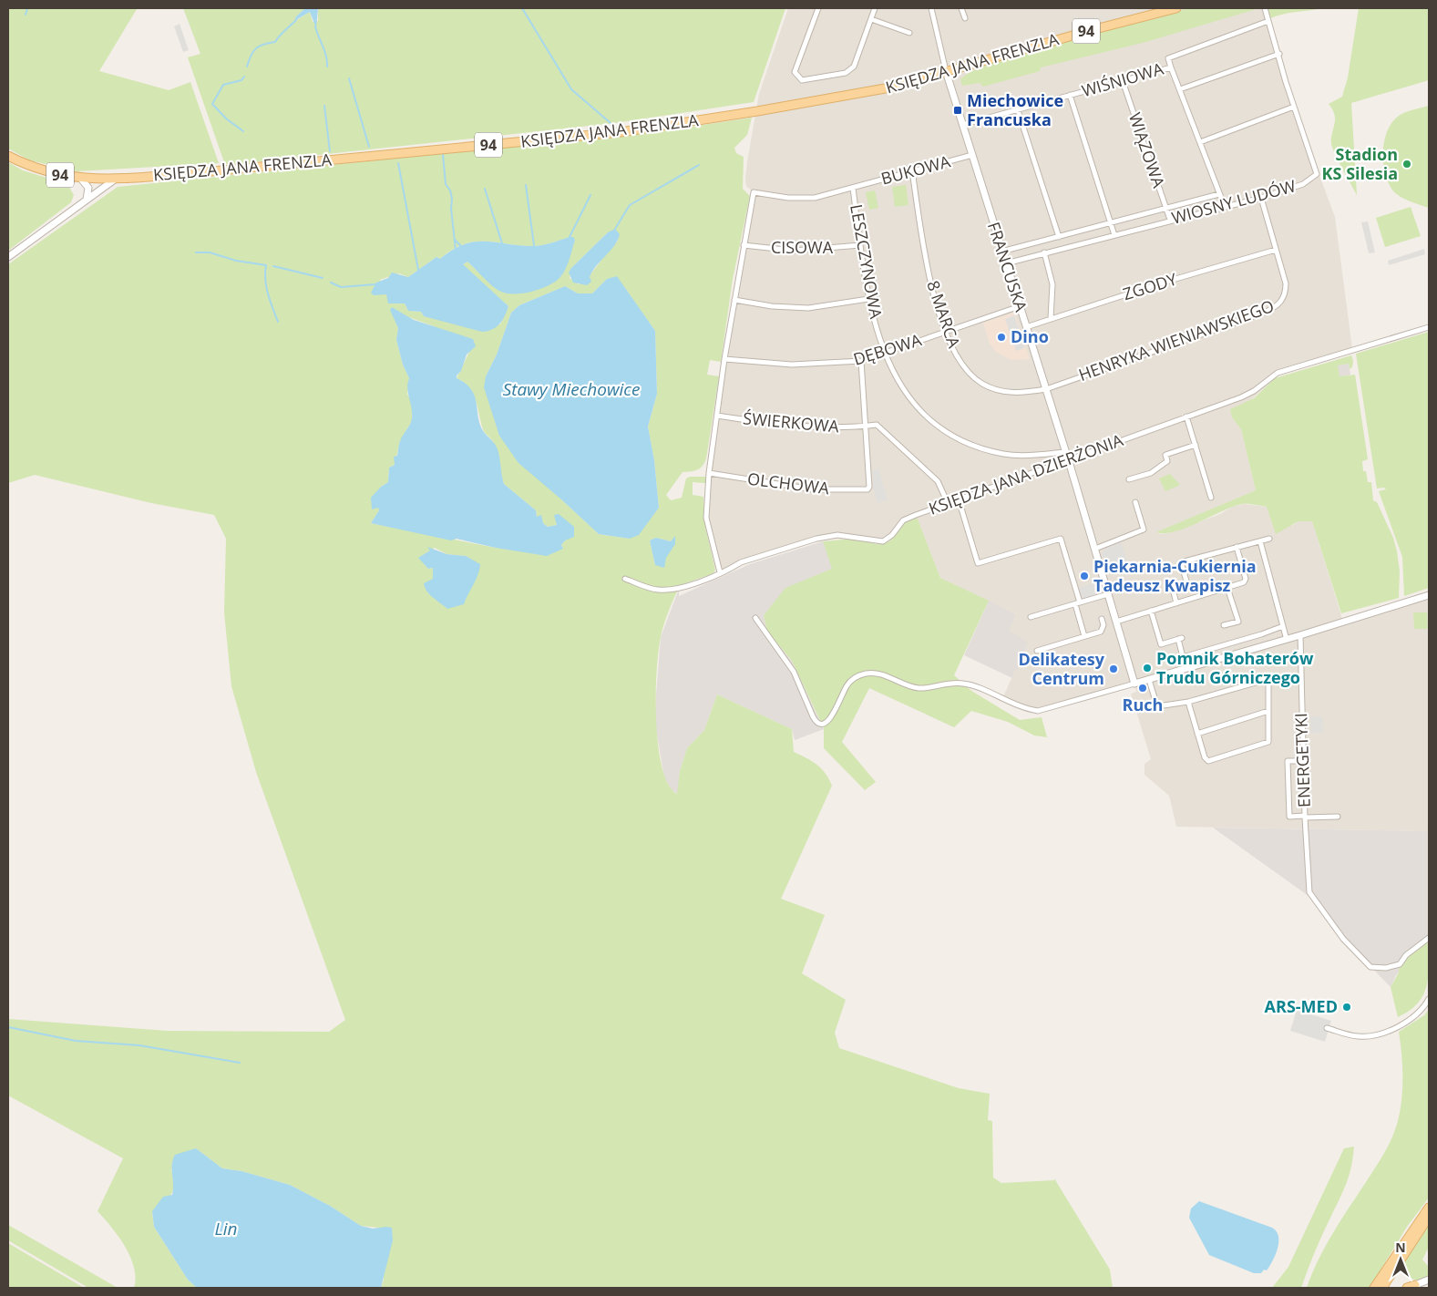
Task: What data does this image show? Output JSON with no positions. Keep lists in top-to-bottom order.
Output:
{
  "streets": {
    "main road": ["94", "KSIĘDZA JANA FRENZLA"],
    "street": [
      "WIŚNIOWA",
      "WIĄZOWA",
      "BUKOWA",
      "WIOSNY LUDÓW",
      "CISOWA",
      "LESZCZYNOWA",
      "FRANCUSKA",
      "ZGODY",
      "8 MARCA",
      "HENRYKA WIENIAWSKIEGO",
      "DĘBOWA",
      "ŚWIERKOWA",
      "KSIĘDZA JANA DZIERŻONIA",
      "OLCHOWA",
      "ENERGETYKI"
    ]
  },
  "crossings": [
    ["KSIĘDZA JANA FRENZLA", "FRANCUSKA"],
    ["WIŚNIOWA", "WIĄZOWA"],
    ["WIŚNIOWA", "WIOSNY LUDÓW"],
    ["WIŚNIOWA", "FRANCUSKA"],
    ["WIĄZOWA", "WIOSNY LUDÓW"],
    ["BUKOWA", "CISOWA"],
    ["BUKOWA", "LESZCZYNOWA"],
    ["BUKOWA", "FRANCUSKA"],
    ["BUKOWA", "8 MARCA"],
    ["WIOSNY LUDÓW", "FRANCUSKA"],
    ["WIOSNY LUDÓW", "HENRYKA WIENIAWSKIEGO"],
    ["CISOWA", "LESZCZYNOWA"],
    ["LESZCZYNOWA", "FRANCUSKA"],
    ["LESZCZYNOWA", "DĘBOWA"],
    ["LESZCZYNOWA", "KSIĘDZA JANA DZIERŻONIA"],
    ["FRANCUSKA", "ZGODY"],
    ["FRANCUSKA", "8 MARCA"],
    ["FRANCUSKA", "HENRYKA WIENIAWSKIEGO"],
    ["FRANCUSKA", "DĘBOWA"],
    ["FRANCUSKA", "KSIĘDZA JANA DZIERŻONIA"],
    ["ZGODY", "HENRYKA WIENIAWSKIEGO"],
    ["8 MARCA", "HENRYKA WIENIAWSKIEGO"],
    ["8 MARCA", "DĘBOWA"],
    ["ŚWIERKOWA", "KSIĘDZA JANA DZIERŻONIA"],
    ["ŚWIERKOWA", "OLCHOWA"]
  ],
  "water": ["Stawy Miechowice", "Lin"],
  "places": {
    "transit": ["Miechowice Francuska"],
    "other": [
      "Stadion KS Silesia",
      "Dino",
      "Piekarnia-Cukiernia Tadeusz Kwapisz",
      "Pomnik Bohaterów Trudu Górniczego",
      "Delikatesy Centrum",
      "Ruch",
      "ARS-MED"
    ]
  },
  "north": "top"
}
